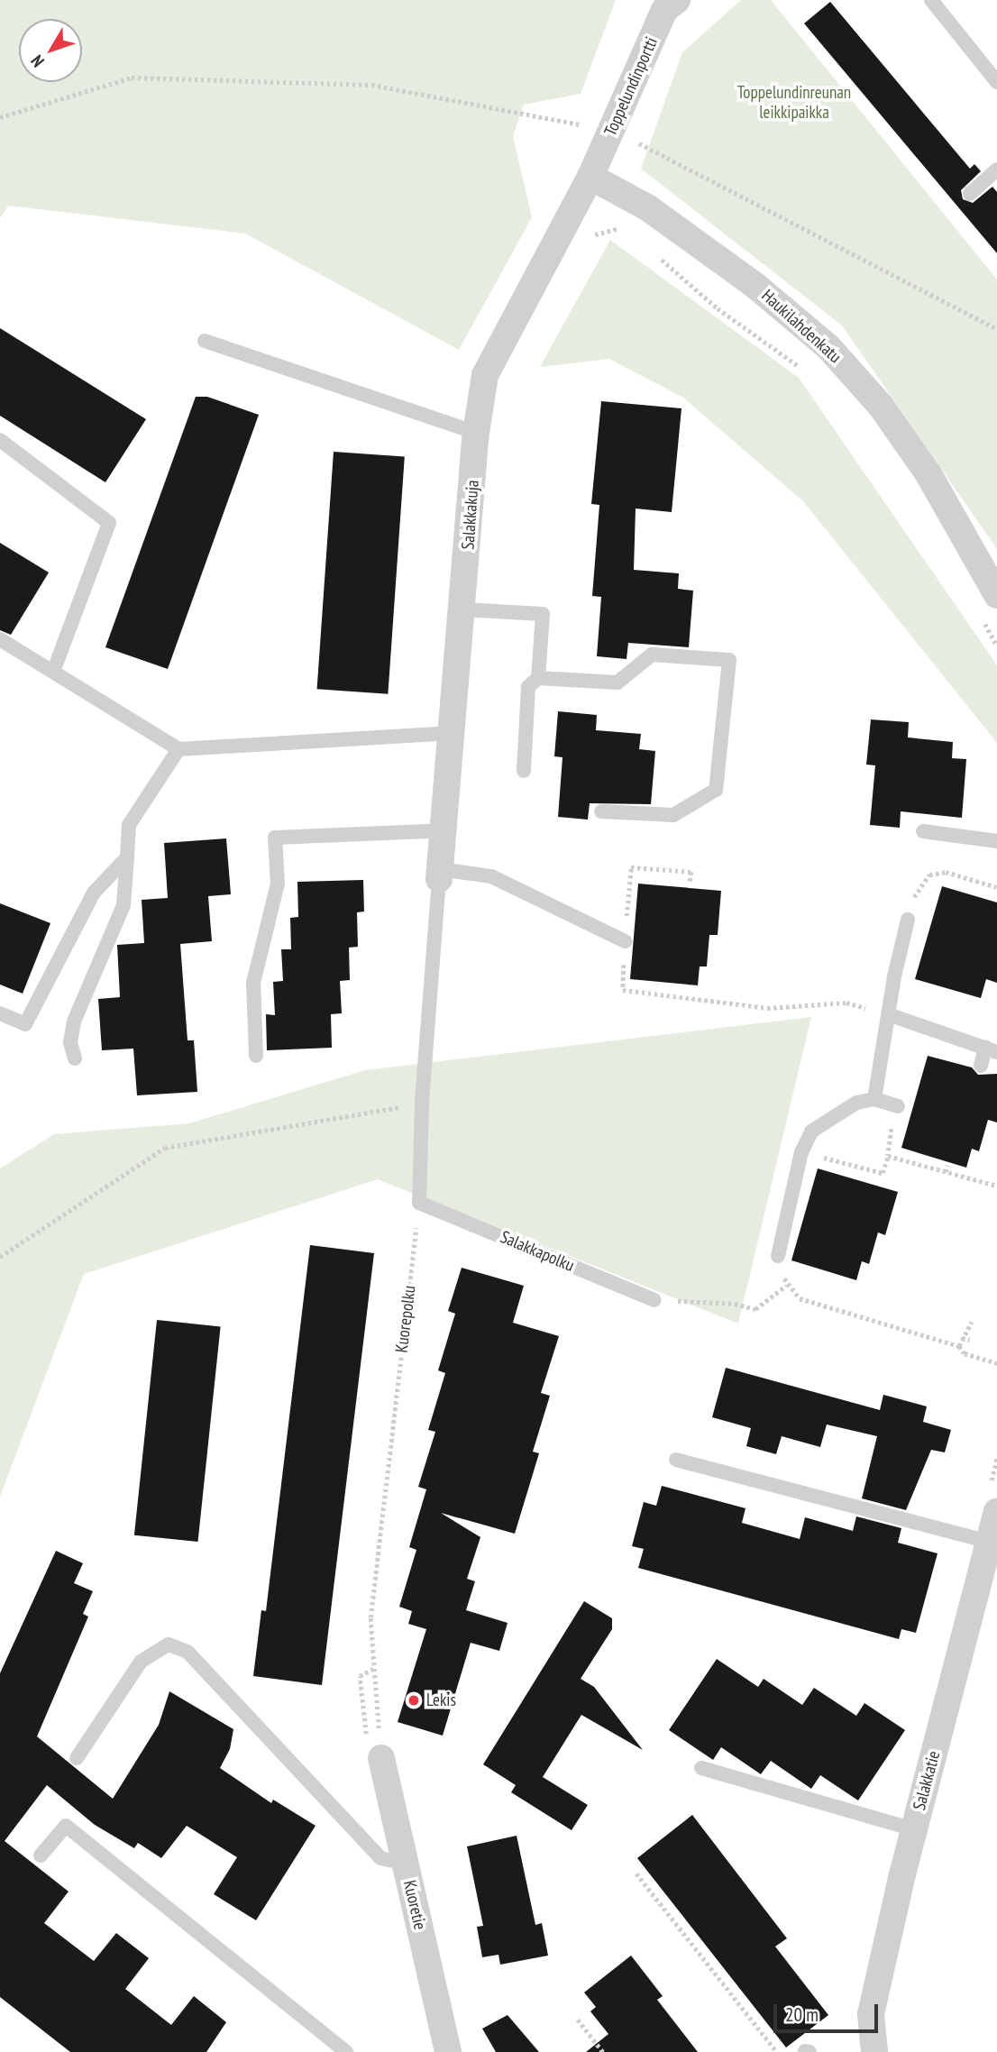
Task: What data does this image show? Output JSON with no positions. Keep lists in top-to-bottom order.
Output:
{
  "streets": {
    "street": [
      "Toppelundinportti",
      "Haukilahdenkatu",
      "Salakkakuja",
      "Salakkatie",
      "Kuoretie"
    ],
    "lane": ["Salakkapolku"],
    "path": ["Kuorepolku"]
  },
  "crossings": [
    ["Toppelundinportti", "Haukilahdenkatu"],
    ["Toppelundinportti", "Salakkakuja"],
    ["Haukilahdenkatu", "Salakkakuja"],
    ["Salakkapolku", "Kuorepolku"],
    ["Kuorepolku", "Kuoretie"]
  ],
  "parks": ["Toppelundinreunan leikkipaikka"],
  "places": ["Lekis"],
  "scale_bar": "20 m",
  "north": "bottom left"
}
